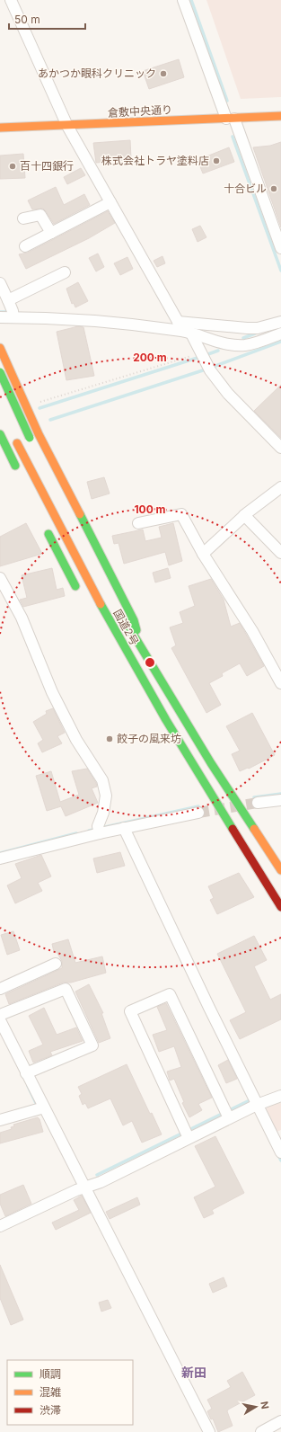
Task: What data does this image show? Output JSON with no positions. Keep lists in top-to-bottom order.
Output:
{
  "streets": {
    "main road": ["倉敷中央通り", "国道2号"]
  },
  "districts": ["新田"],
  "places": [
    "あかつか眼科クリニック",
    "株式会社トラヤ塗料店",
    "百十四銀行",
    "十合ビル",
    "餃子の風来坊"
  ],
  "legend": ["順調", "混雑", "渋滞"],
  "scale_bar": "50 m",
  "north": "right",
  "rings": ["200 m", "100 m"]
}
